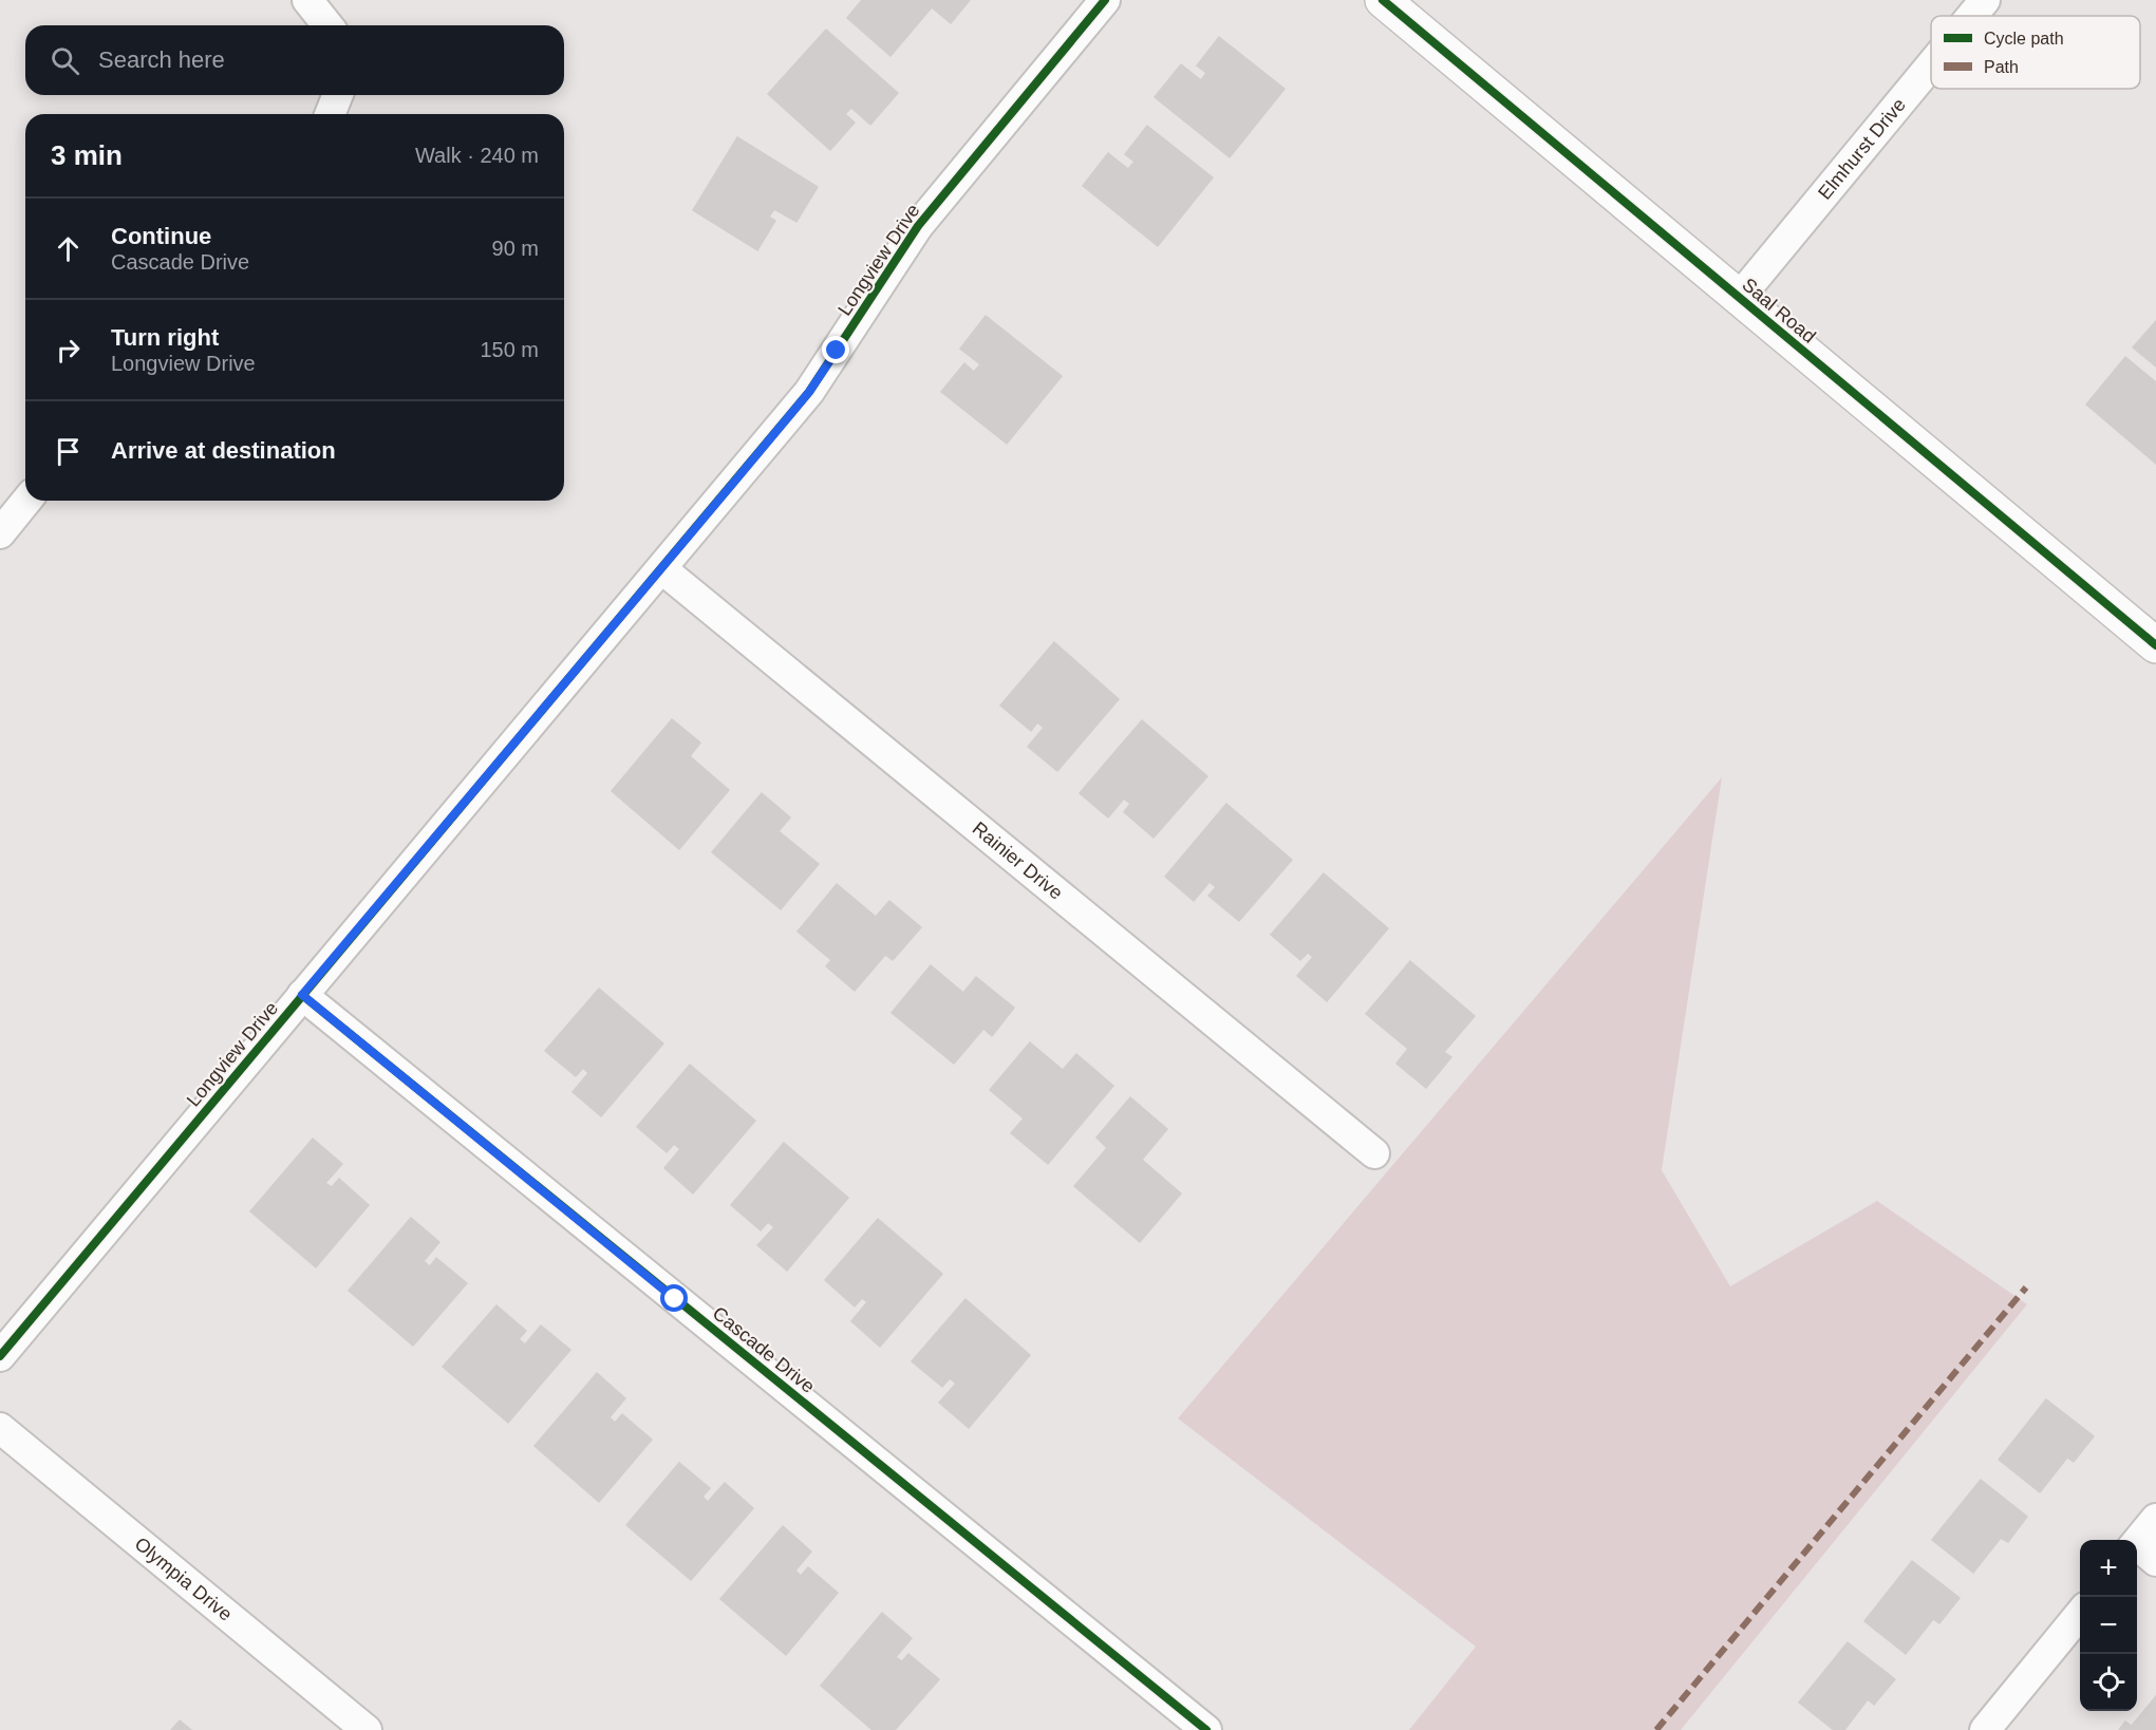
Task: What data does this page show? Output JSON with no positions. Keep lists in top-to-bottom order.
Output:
{
  "streets": {
    "street": [
      "Elmhurst Drive",
      "Longview Drive",
      "Saal Road",
      "Rainier Drive",
      "Cascade Drive",
      "Olympia Drive"
    ]
  },
  "crossings": [
    ["Elmhurst Drive", "Saal Road"],
    ["Longview Drive", "Rainier Drive"],
    ["Longview Drive", "Cascade Drive"]
  ],
  "legend": ["Cycle path", "Path"],
  "page": {
    "search": "Search here",
    "heading": ["3 min", "Walk · 240 m"],
    "list": [
      ["Continue", "Cascade Drive", "90 m"],
      ["Turn right", "Longview Drive", "150 m"],
      "Arrive at destination"
    ],
    "map_buttons": ["+", "−"]
  }
}
